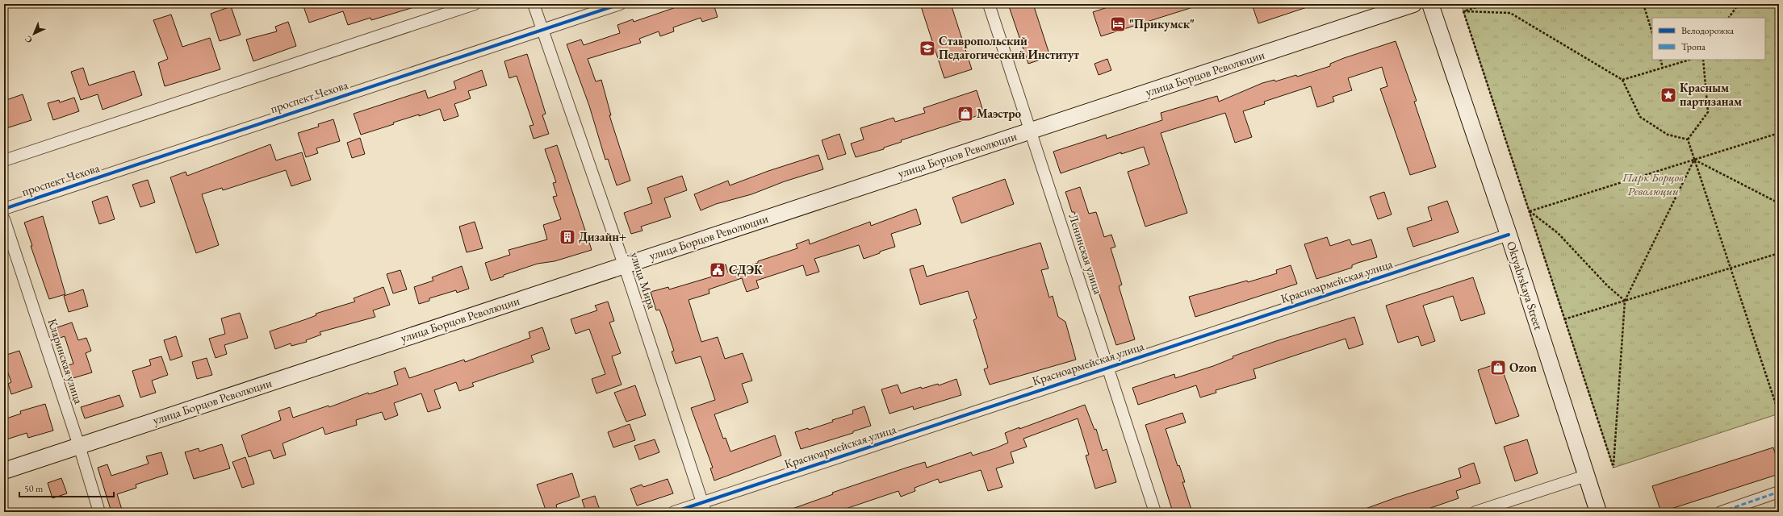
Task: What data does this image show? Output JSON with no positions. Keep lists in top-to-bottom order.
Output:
{
  "streets": {
    "main road": ["улица Борцов Революции", "Oktyabrskaya Street"],
    "street": [
      "проспект Чехова",
      "Ленинская улица",
      "улица Мира",
      "Красноармейская улица",
      "Кларинская улица"
    ]
  },
  "crossings": [
    ["улица Борцов Революции", "Ленинская улица"],
    ["улица Борцов Революции", "улица Мира"],
    ["улица Борцов Революции", "Кларинская улица"],
    ["проспект Чехова", "улица Мира"],
    ["Ленинская улица", "Красноармейская улица"],
    ["улица Мира", "Красноармейская улица"],
    ["Красноармейская улица", "Oktyabrskaya Street"]
  ],
  "parks": ["Парк Борцов Революции"],
  "places": {
    "hotel": ["\"Прикумск\""],
    "school or university": ["Ставропольский Педагогический Институт"],
    "place": ["Красным партизанам"],
    "shop": ["Маэстро", "Ozon"],
    "building": ["Дизайн+"],
    "public building": ["СДЭК"]
  },
  "legend": ["Велодорожка", "Тропа"],
  "scale_bar": "50 m",
  "north": "bottom left"
}
